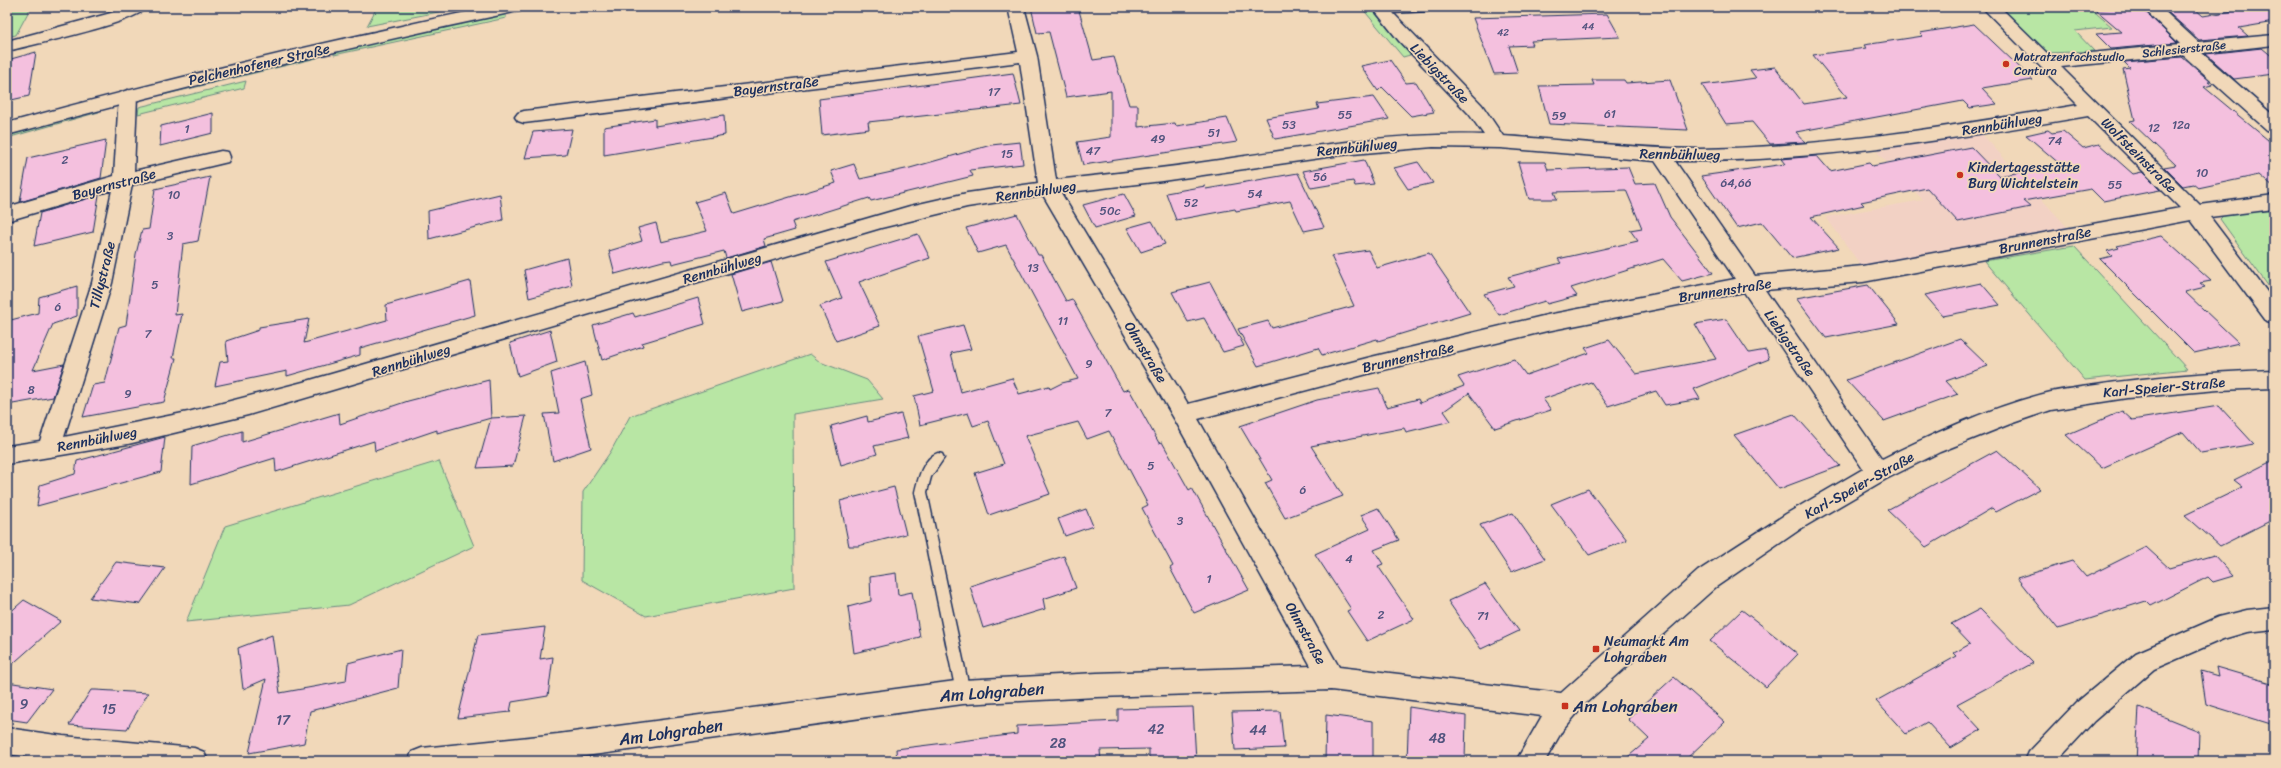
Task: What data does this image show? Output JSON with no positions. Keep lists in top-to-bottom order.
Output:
{
  "streets": {
    "street": [
      "Schlesierstraße",
      "Pelchenhofener Straße",
      "Liebigstraße",
      "Bayernstraße",
      "Rennbühlweg",
      "Wolfsteinstraße",
      "Brunnenstraße",
      "Tillystraße",
      "Ohmstraße",
      "Karl-Speier-Straße",
      "Am Lohgraben"
    ]
  },
  "crossings": [
    ["Schlesierstraße", "Wolfsteinstraße"],
    ["Pelchenhofener Straße", "Tillystraße"],
    ["Liebigstraße", "Rennbühlweg"],
    ["Liebigstraße", "Brunnenstraße"],
    ["Liebigstraße", "Karl-Speier-Straße"],
    ["Bayernstraße", "Tillystraße"],
    ["Bayernstraße", "Ohmstraße"],
    ["Rennbühlweg", "Wolfsteinstraße"],
    ["Rennbühlweg", "Tillystraße"],
    ["Rennbühlweg", "Ohmstraße"],
    ["Wolfsteinstraße", "Brunnenstraße"],
    ["Brunnenstraße", "Ohmstraße"],
    ["Ohmstraße", "Am Lohgraben"],
    ["Karl-Speier-Straße", "Am Lohgraben"]
  ],
  "places": {
    "other": ["Matratzenfachstudio Contura", "Kindertagesstätte Burg Wichtelstein"],
    "transit": ["Neumarkt Am Lohgraben", "Am Lohgraben"]
  },
  "house_numbers": [
    "44",
    "42",
    "17",
    "61",
    "55",
    "59",
    "53",
    "12a",
    "12",
    "1",
    "51",
    "49",
    "74",
    "47",
    "15",
    "2",
    "10",
    "56",
    "64,66",
    "55",
    "54",
    "10",
    "52",
    "50c",
    "3",
    "13",
    "5",
    "6",
    "11",
    "7",
    "9",
    "8",
    "9",
    "7",
    "5",
    "6",
    "3",
    "4",
    "1",
    "2",
    "71",
    "9",
    "15",
    "17",
    "42",
    "44",
    "48",
    "28"
  ]
}
